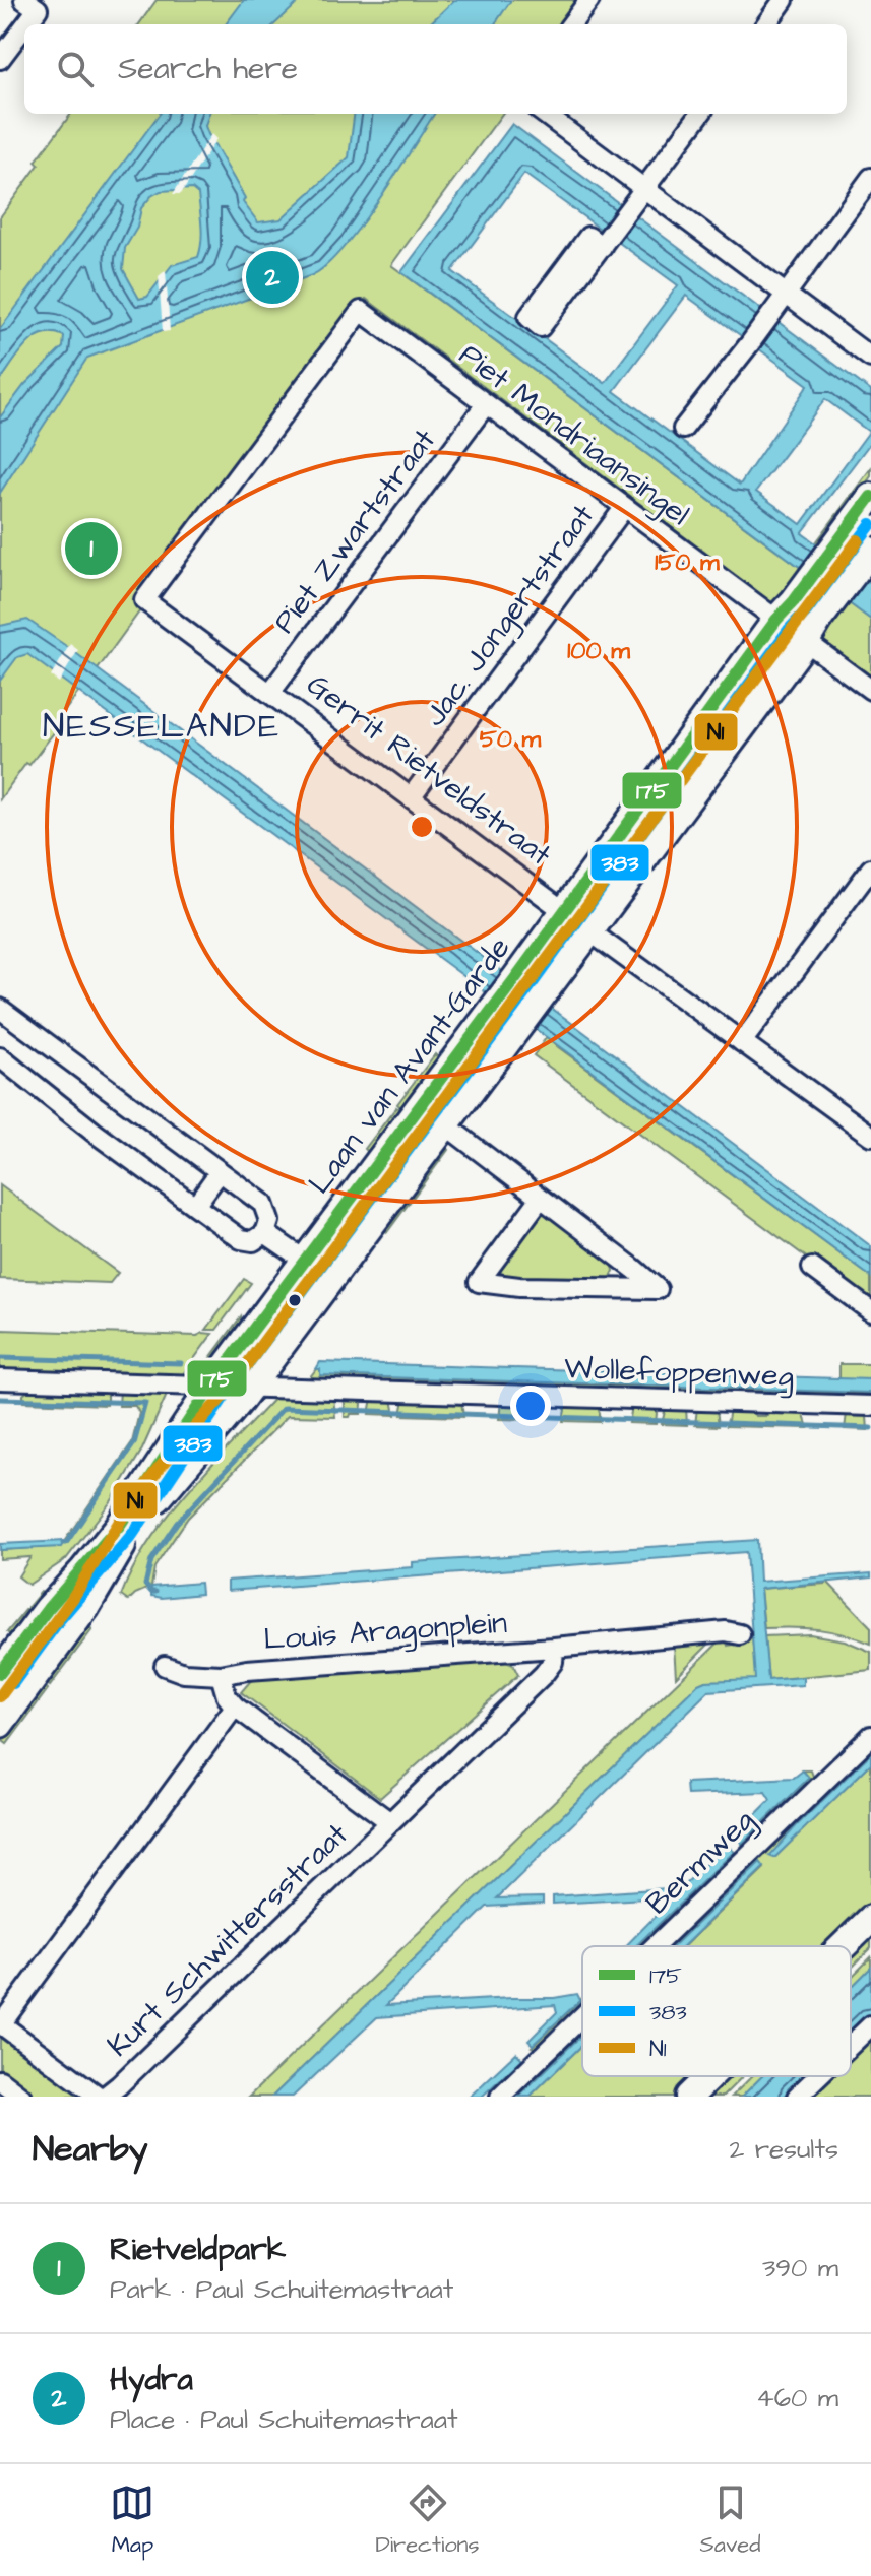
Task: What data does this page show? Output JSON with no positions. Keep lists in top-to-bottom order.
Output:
{
  "streets": {
    "street": [
      "Piet Mondriaansingel",
      "Piet Zwartstraat",
      "Jac. Jongertstraat",
      "Gerrit Rietveldstraat",
      "Laan van Avant-Garde",
      "Wollefoppenweg",
      "Louis Aragonplein",
      "Bermweg",
      "Kurt Schwittersstraat"
    ]
  },
  "crossings": [
    ["Piet Mondriaansingel", "Piet Zwartstraat"],
    ["Piet Mondriaansingel", "Jac. Jongertstraat"],
    ["Piet Mondriaansingel", "Gerrit Rietveldstraat"],
    ["Piet Mondriaansingel", "Laan van Avant-Garde"],
    ["Piet Zwartstraat", "Gerrit Rietveldstraat"],
    ["Jac. Jongertstraat", "Gerrit Rietveldstraat"],
    ["Gerrit Rietveldstraat", "Laan van Avant-Garde"],
    ["Laan van Avant-Garde", "Wollefoppenweg"]
  ],
  "districts": ["NESSELANDE"],
  "lines": ["transit line 175", "transit line 383", "transit line N1"],
  "legend": ["175", "383", "N1"],
  "page": {
    "search": "Search here",
    "pins": ["2", "1"],
    "heading": ["Nearby", "2 results"],
    "list": [
      {
        "mark": "1",
        "name": "Rietveldpark",
        "note": "Park · Paul Schuitemastraat",
        "value": "390 m"
      },
      {
        "mark": "2",
        "name": "Hydra",
        "note": "Place · Paul Schuitemastraat",
        "value": "460 m"
      }
    ],
    "nav": ["Map", "Directions", "Saved"]
  },
  "rings": ["150 m", "100 m", "50 m"]
}
